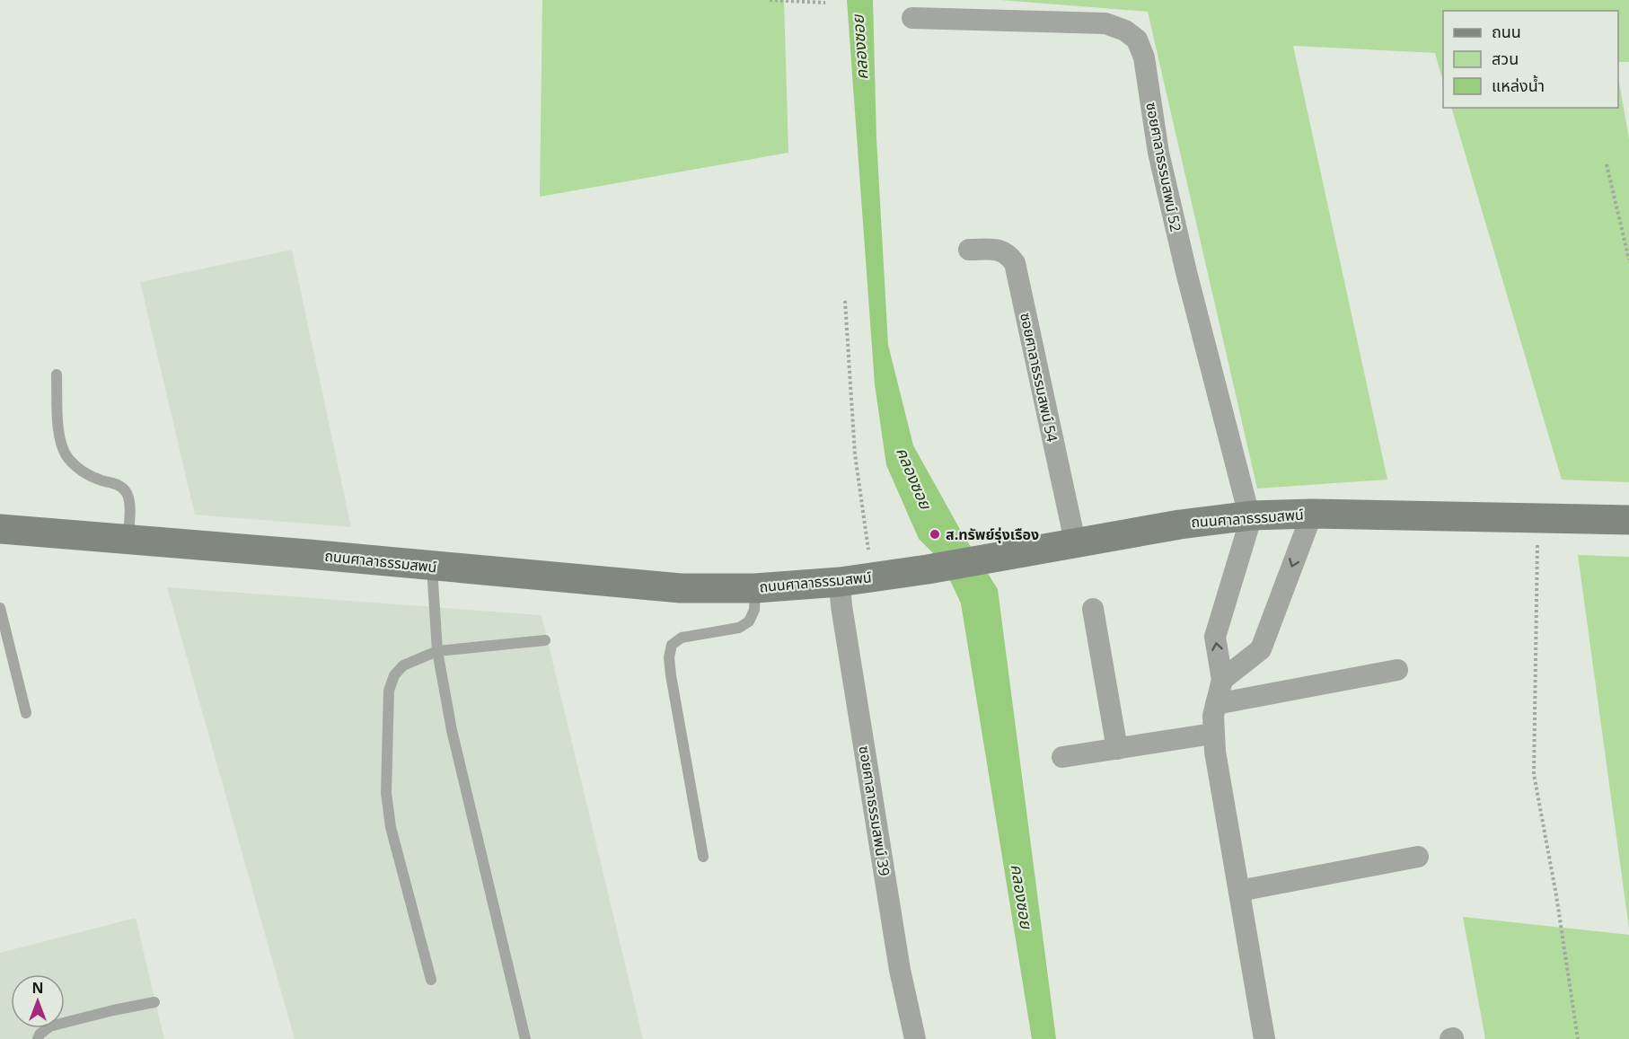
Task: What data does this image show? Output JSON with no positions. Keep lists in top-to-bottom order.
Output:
{
  "streets": {
    "street": [
      "ซอยศาลาธรรมสพน์ 52",
      "ซอยศาลาธรรมสพน์ 54",
      "ถนนศาลาธรรมสพน์",
      "ซอยศาลาธรรมสพน์ 39"
    ]
  },
  "crossings": [
    ["ซอยศาลาธรรมสพน์ 52", "ถนนศาลาธรรมสพน์"],
    ["ซอยศาลาธรรมสพน์ 54", "ถนนศาลาธรรมสพน์"],
    ["ถนนศาลาธรรมสพน์", "ซอยศาลาธรรมสพน์ 39"]
  ],
  "water": ["คลองซอย"],
  "places": ["ส.ทรัพย์รุ่งเรือง"],
  "legend": ["ถนน", "สวน", "แหล่งน้ำ"],
  "north": "top"
}
